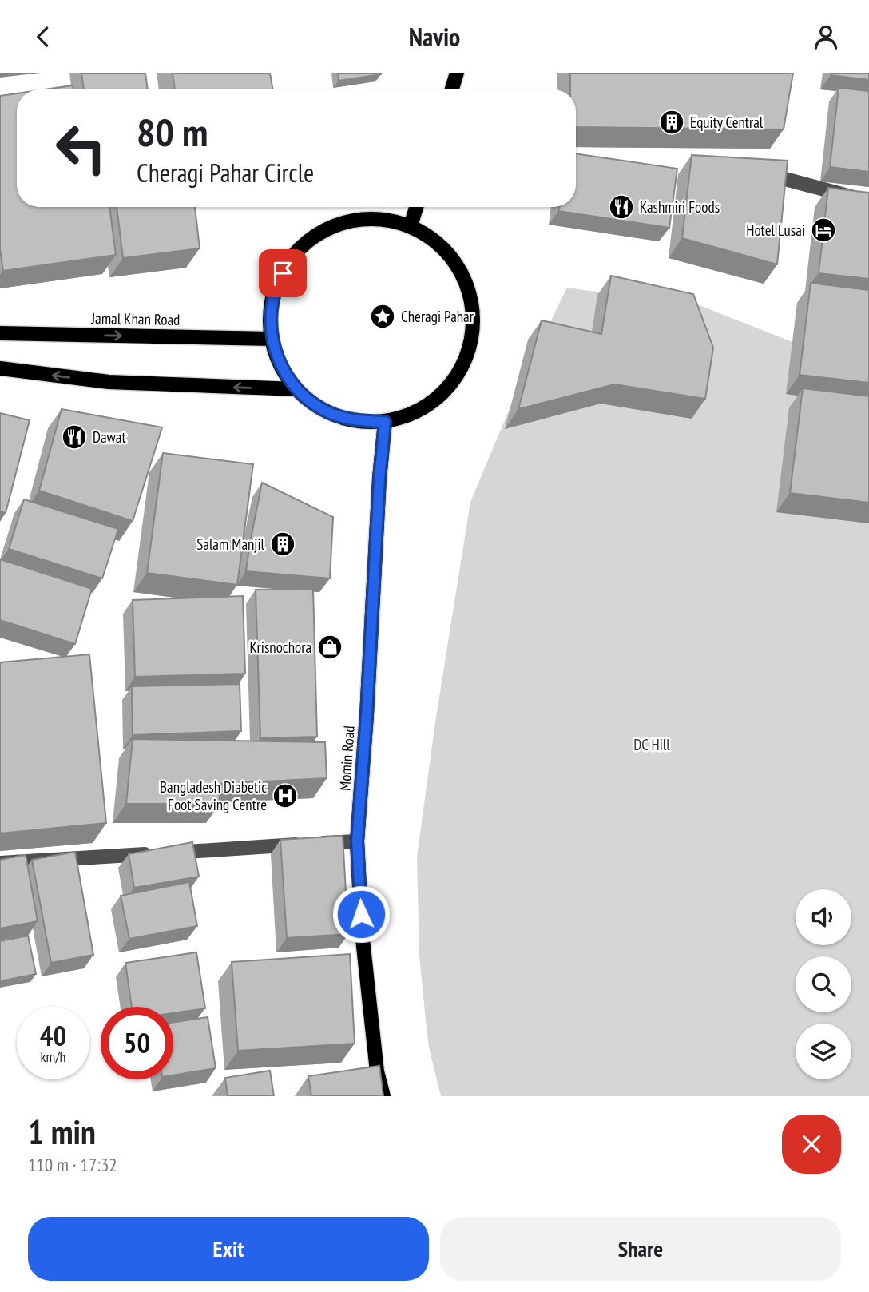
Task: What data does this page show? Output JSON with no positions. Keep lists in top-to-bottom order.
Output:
{
  "streets": {
    "main road": ["Jamal Khan Road", "Momin Road"]
  },
  "parks": ["DC Hill"],
  "places": {
    "building": ["Equity Central", "Salam Manjil"],
    "restaurant": ["Kashmiri Foods", "Dawat"],
    "hotel": ["Hotel Lusai"],
    "place": ["Cheragi Pahar"],
    "shop": ["Krisnochora"],
    "hospital": ["Bangladesh Diabetic Foot Saving Centre"]
  },
  "page": {
    "header": "Navio",
    "turn": ["80 m", "Cheragi Pahar Circle"],
    "speed": "40 km/h",
    "limit": "50",
    "heading": ["1 min", "110 m · 17:32"],
    "buttons": ["Exit", "Share"]
  }
}
